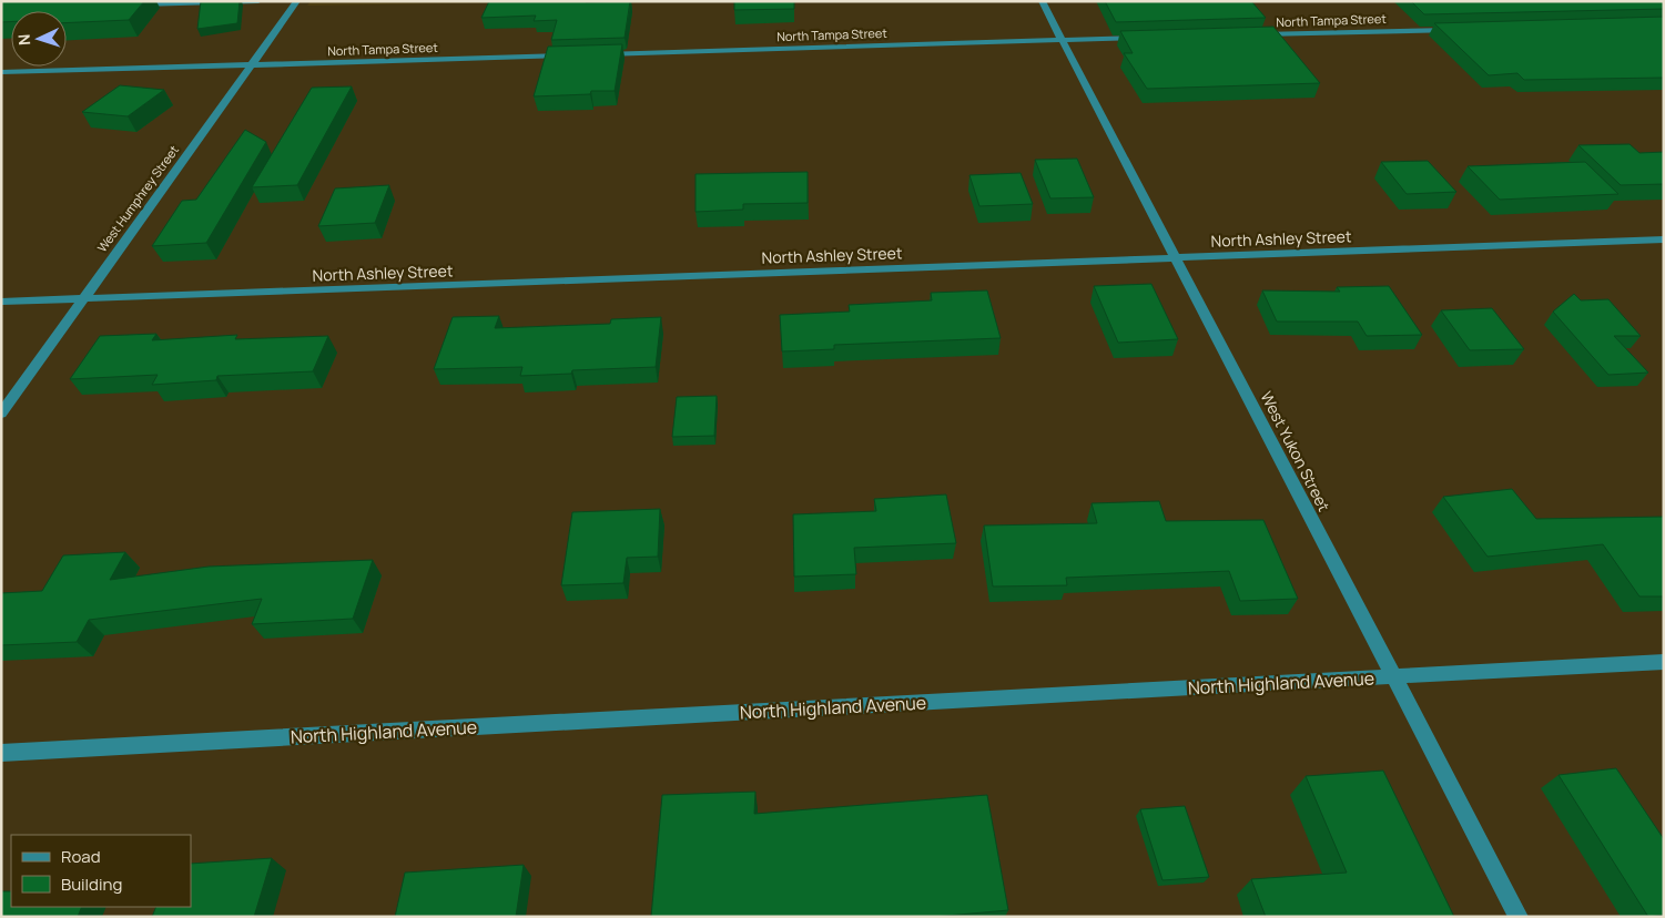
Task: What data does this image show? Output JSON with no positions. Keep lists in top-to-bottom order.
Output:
{
  "streets": {
    "street": [
      "North Tampa Street",
      "West Humphrey Street",
      "North Ashley Street",
      "West Yukon Street",
      "North Highland Avenue"
    ]
  },
  "crossings": [
    ["North Tampa Street", "West Humphrey Street"],
    ["North Tampa Street", "West Yukon Street"],
    ["West Humphrey Street", "North Ashley Street"],
    ["North Ashley Street", "West Yukon Street"],
    ["West Yukon Street", "North Highland Avenue"]
  ],
  "legend": ["Road", "Building"],
  "north": "left"
}
